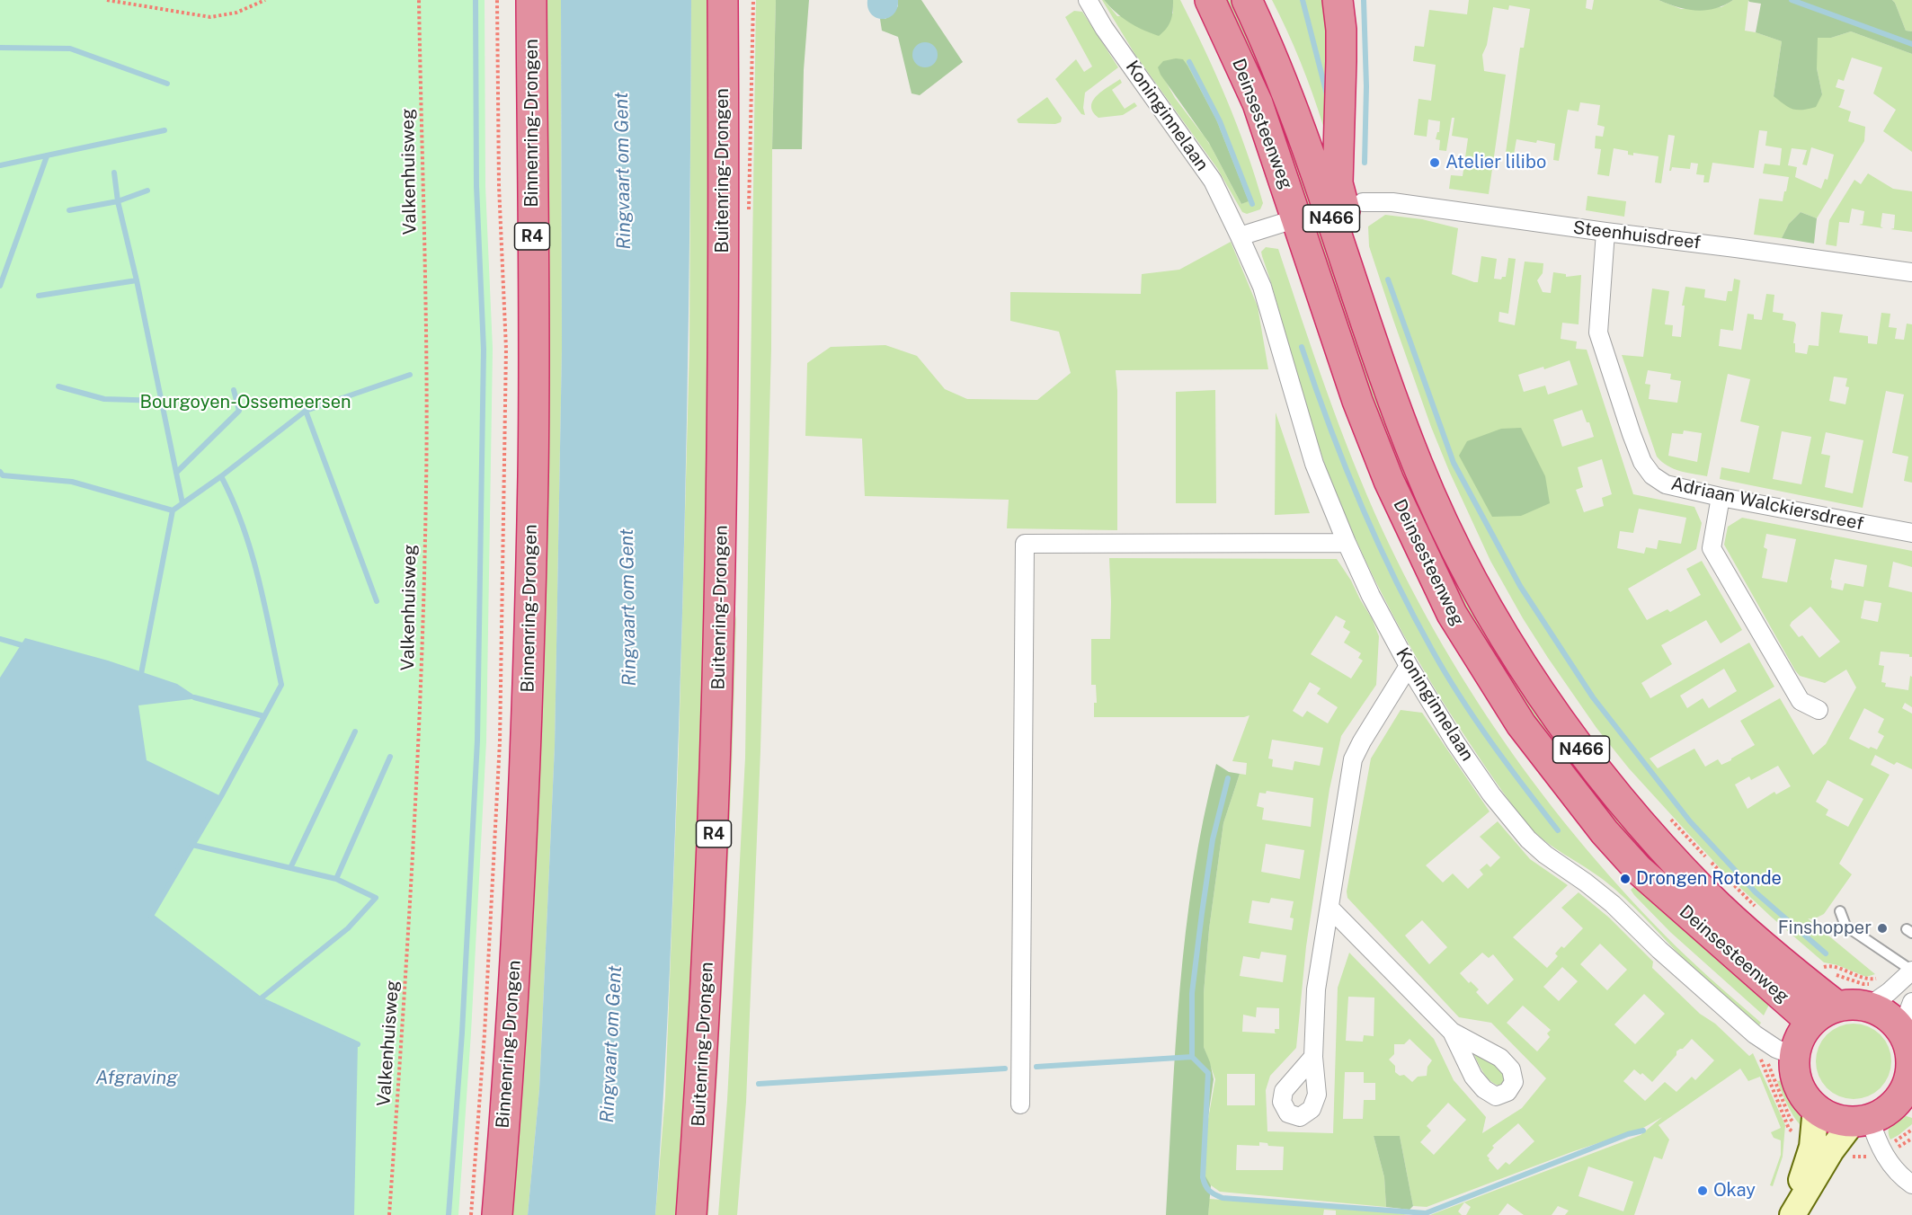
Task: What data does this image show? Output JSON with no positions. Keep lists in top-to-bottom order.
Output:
{
  "streets": {
    "highway": [
      "Binnenring-Drongen",
      "Deinsesteenweg",
      "Buitenring-Drongen",
      "N466",
      "R4"
    ],
    "street": ["Koninginnelaan", "Steenhuisdreef", "Adriaan Walckiersdreef"],
    "path": ["Valkenhuisweg"]
  },
  "crossings": [
    ["Koninginnelaan", "Deinsesteenweg"],
    ["Steenhuisdreef", "Adriaan Walckiersdreef"]
  ],
  "water": ["Ringvaart om Gent", "Afgraving"],
  "parks": ["Bourgoyen-Ossemeersen"],
  "places": [
    "Atelier lilibo",
    "Drongen Rotonde",
    "Finshopper",
    "Okay"
  ]
}
